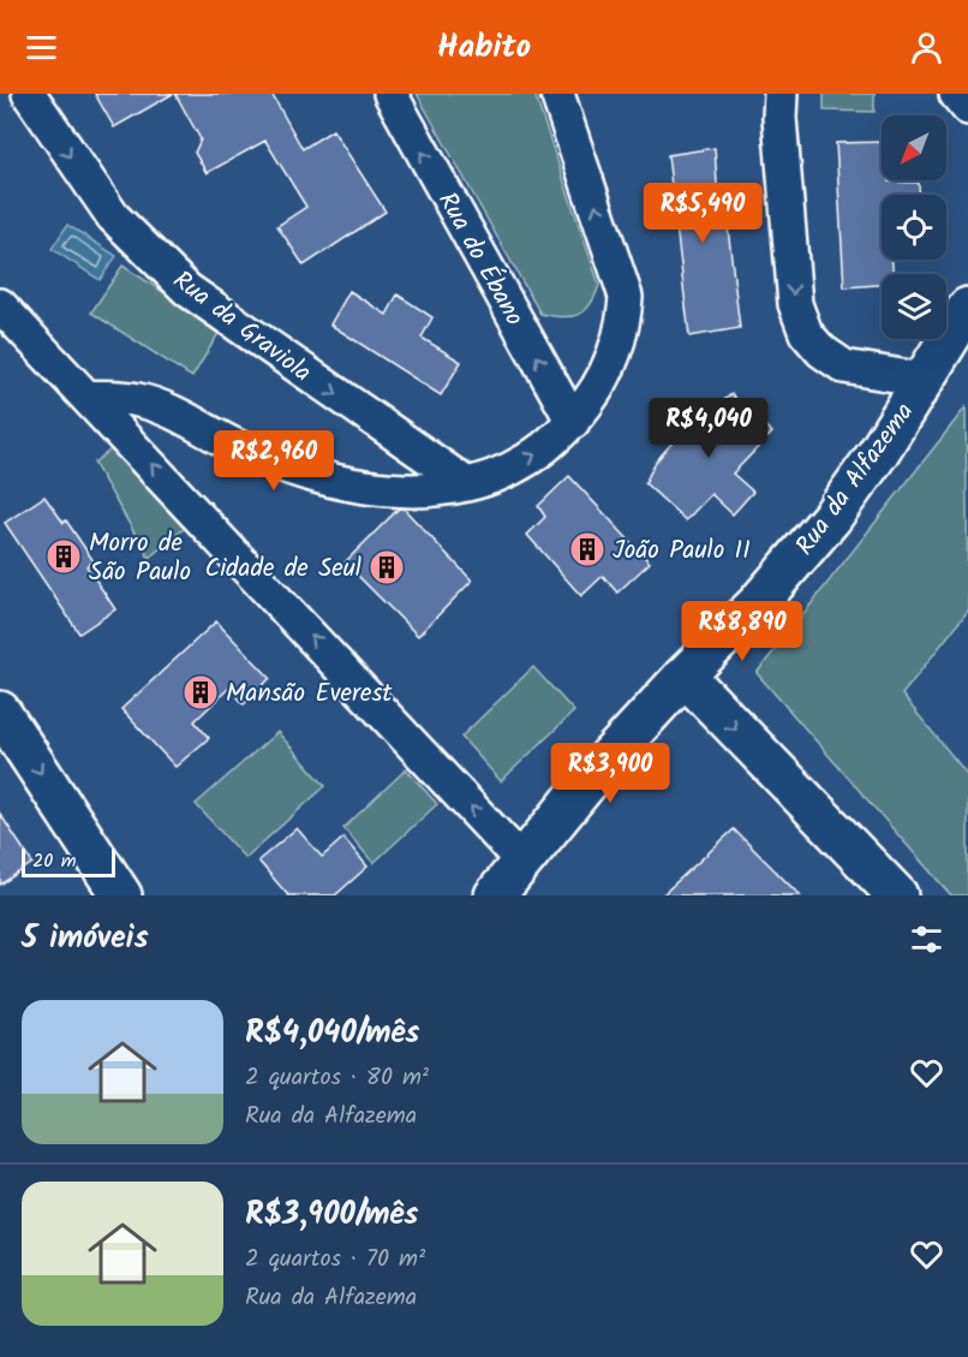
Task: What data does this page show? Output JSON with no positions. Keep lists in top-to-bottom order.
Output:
{
  "streets": {
    "street": ["Rua do Ébano", "Rua da Graviola", "Rua da Alfazema"]
  },
  "one_way": ["Rua do Ébano"],
  "places": {
    "building": [
      "João Paulo II",
      "Morro de São Paulo",
      "Cidade de Seul",
      "Mansão Everest"
    ]
  },
  "scale_bar": "20 m",
  "north": "bottom left",
  "page": {
    "header": "Habito",
    "price": [
      "R$5,490",
      "R$4,040",
      "R$2,960",
      "R$8,890",
      "R$3,900"
    ],
    "scale": "20 m",
    "heading": "5 imóveis",
    "list": [
      {
        "name": "R$4,040/mês",
        "note": "2 quartos · 80 m² · Rua da Alfazema"
      },
      {
        "name": "R$3,900/mês",
        "note": "2 quartos · 70 m² · Rua da Alfazema"
      }
    ]
  }
}
